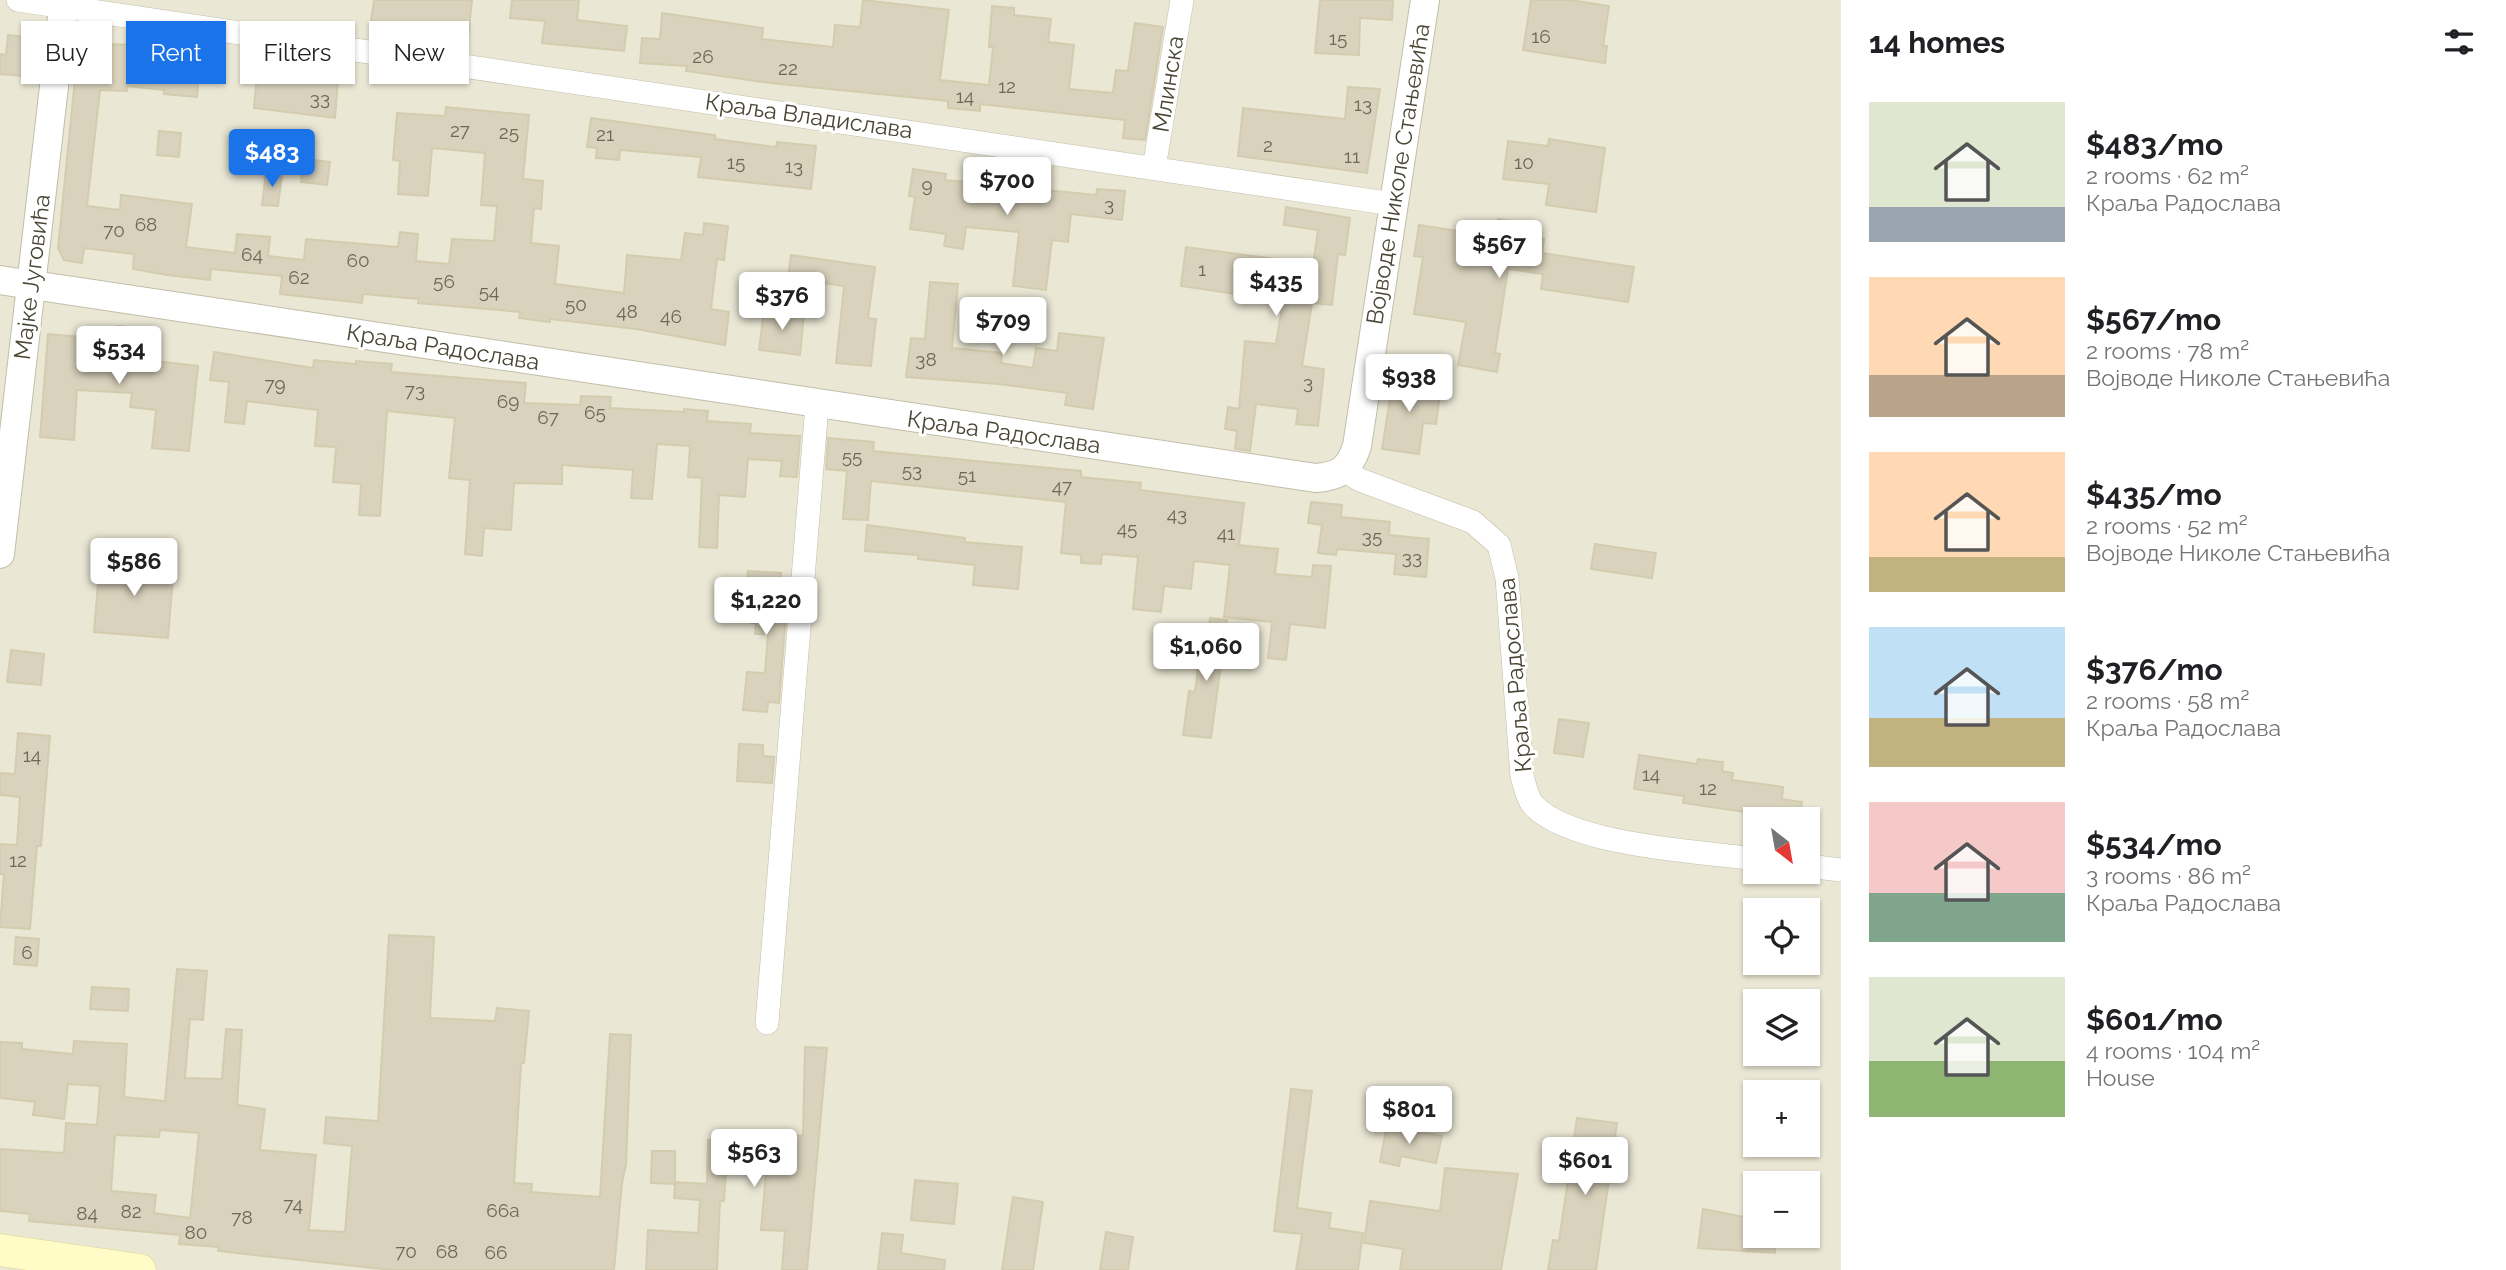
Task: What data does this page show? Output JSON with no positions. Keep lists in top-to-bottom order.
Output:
{
  "streets": {
    "street": [
      "Млинска",
      "Краља Владислава",
      "Војводе Николе Стањевића",
      "Мајке Југовића",
      "Краља Радослава"
    ]
  },
  "crossings": [
    ["Млинска", "Краља Владислава"],
    ["Краља Владислава", "Војводе Николе Стањевића"],
    ["Краља Владислава", "Мајке Југовића"],
    ["Војводе Николе Стањевића", "Краља Радослава"],
    ["Мајке Југовића", "Краља Радослава"]
  ],
  "house_numbers": [
    "16",
    "15",
    "26",
    "22",
    "12",
    "14",
    "33",
    "13",
    "27",
    "25",
    "21",
    "2",
    "11",
    "15",
    "10",
    "13",
    "9",
    "3",
    "68",
    "70",
    "64",
    "60",
    "1",
    "62",
    "56",
    "54",
    "50",
    "48",
    "46",
    "38",
    "3",
    "79",
    "73",
    "69",
    "65",
    "67",
    "55",
    "53",
    "51",
    "47",
    "43",
    "45",
    "41",
    "35",
    "33",
    "14",
    "14",
    "12",
    "12",
    "6",
    "74",
    "66a",
    "82",
    "84",
    "78",
    "80",
    "70",
    "68",
    "66"
  ],
  "north": "bottom right",
  "page": {
    "heading": "14 homes",
    "chip": [
      "Buy",
      "Rent",
      "Filters",
      "New"
    ],
    "list": [
      {
        "name": "$483/mo",
        "note": "2 rooms · 62 m² · Краља Радослава"
      },
      {
        "name": "$567/mo",
        "note": "2 rooms · 78 m² · Војводе Николе Стањевића"
      },
      {
        "name": "$435/mo",
        "note": "2 rooms · 52 m² · Војводе Николе Стањевића"
      },
      {
        "name": "$376/mo",
        "note": "2 rooms · 58 m² · Краља Радослава"
      },
      {
        "name": "$534/mo",
        "note": "3 rooms · 86 m² · Краља Радослава"
      },
      {
        "name": "$601/mo",
        "note": "4 rooms · 104 m² · House"
      }
    ],
    "price": [
      "$483",
      "$700",
      "$567",
      "$435",
      "$376",
      "$709",
      "$534",
      "$938",
      "$586",
      "$1,220",
      "$1,060",
      "$801",
      "$563",
      "$601"
    ],
    "map_buttons": ["+", "−"]
  }
}
